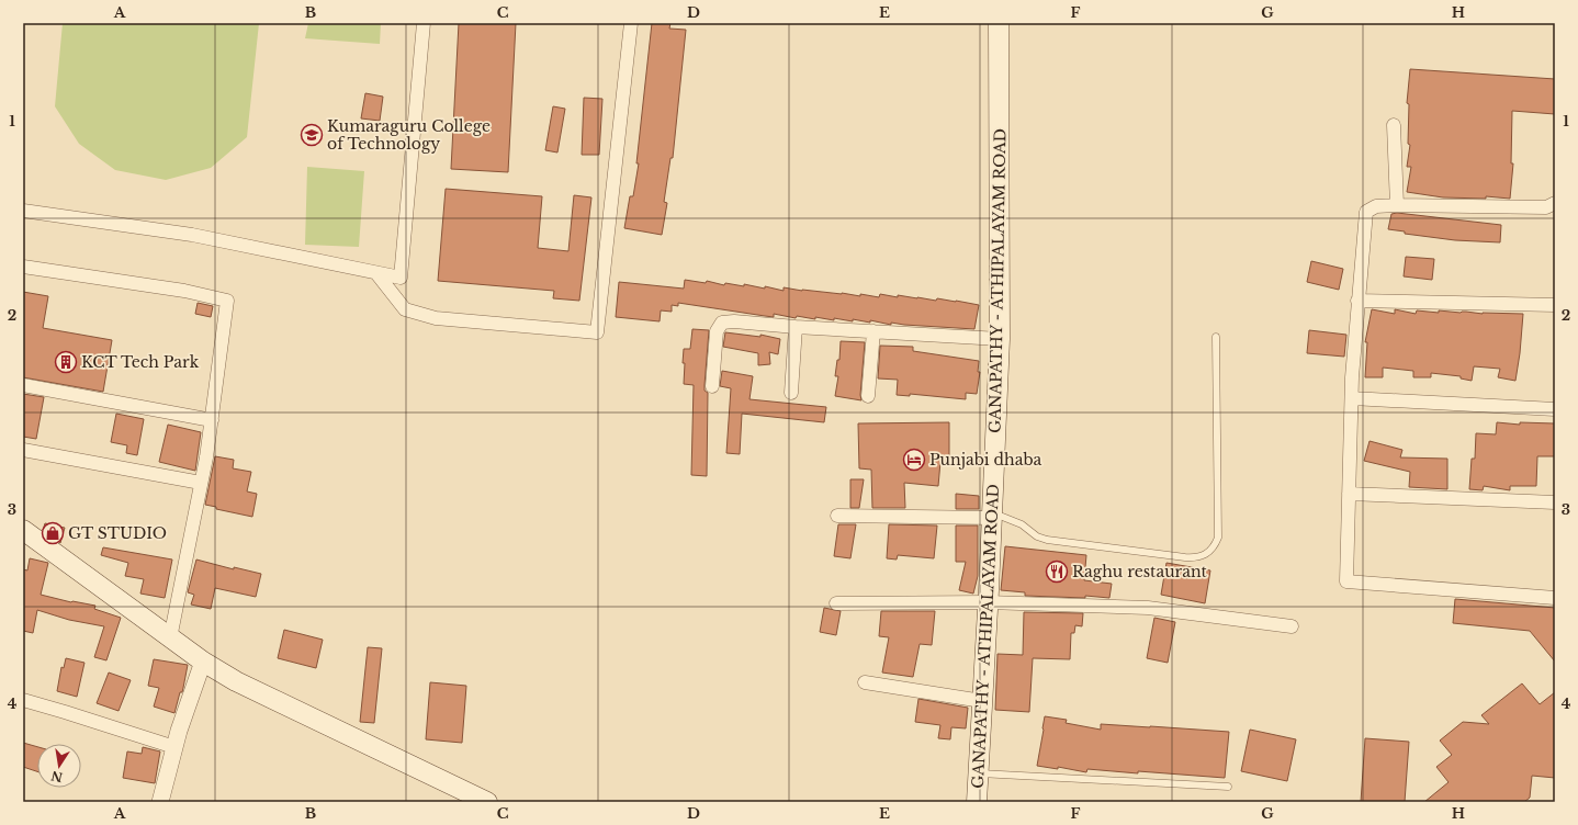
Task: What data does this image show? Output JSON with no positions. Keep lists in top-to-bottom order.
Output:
{
  "streets": {
    "main road": ["GANAPATHY - ATHIPALAYAM ROAD"]
  },
  "places": {
    "school or university": ["Kumaraguru College of Technology"],
    "building": ["KCT Tech Park"],
    "hotel": ["Punjabi dhaba"],
    "shop": ["GT STUDIO"],
    "restaurant": ["Raghu restaurant"]
  },
  "north": "bottom",
  "grid": {
    "columns": [
      "A",
      "B",
      "C",
      "D",
      "E",
      "F",
      "G",
      "H"
    ],
    "rows": [
      "1",
      "2",
      "3",
      "4"
    ]
  }
}
